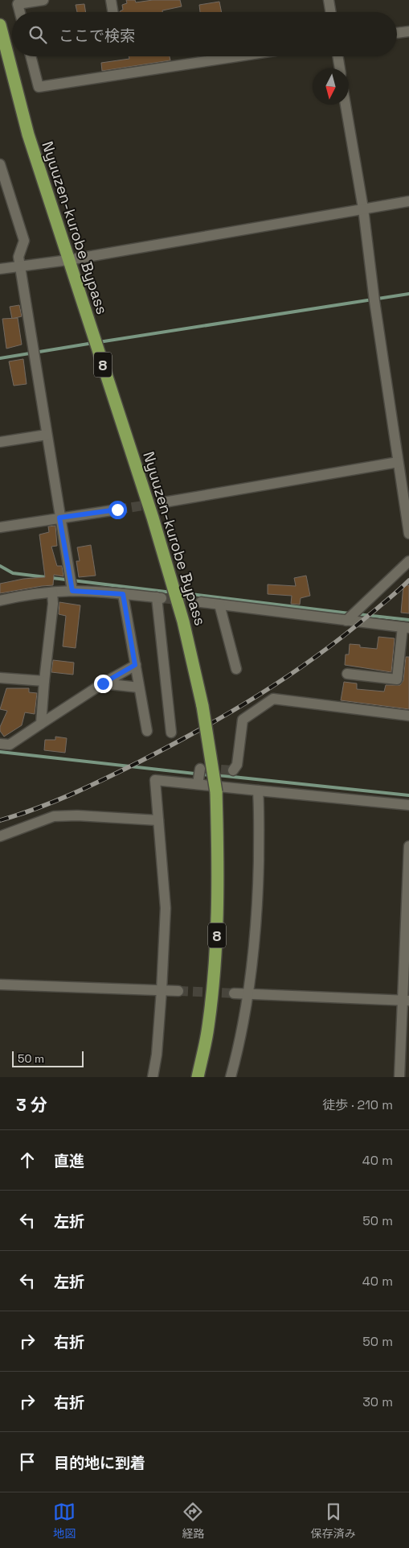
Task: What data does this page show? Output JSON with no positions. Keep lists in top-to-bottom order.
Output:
{
  "streets": {
    "highway": ["Nyuuzen-kurobe Bypass", "8"]
  },
  "scale_bar": "50 m",
  "north": "bottom",
  "page": {
    "search": "ここで検索",
    "scale": "50 m",
    "heading": ["3 分", "徒歩 · 210 m"],
    "list": [
      ["直進", "40 m"],
      ["左折", "50 m"],
      ["左折", "40 m"],
      ["右折", "50 m"],
      ["右折", "30 m"],
      "目的地に到着"
    ],
    "nav": ["地図", "経路", "保存済み"]
  }
}
